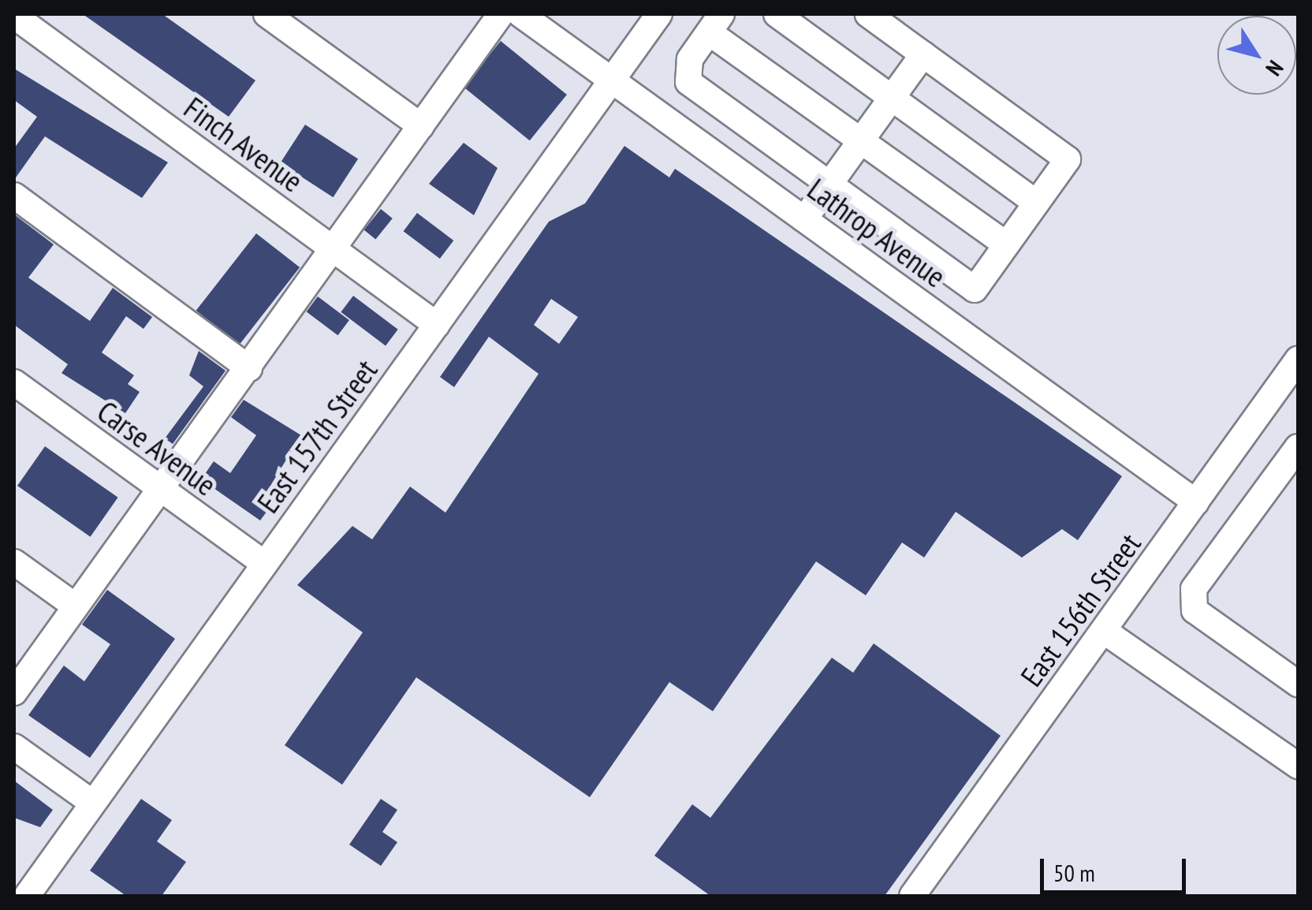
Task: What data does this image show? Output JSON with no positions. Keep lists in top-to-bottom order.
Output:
{
  "streets": {
    "street": [
      "Finch Avenue",
      "Lathrop Avenue",
      "East 157th Street",
      "Carse Avenue",
      "East 156th Street"
    ]
  },
  "crossings": [
    ["Finch Avenue", "East 157th Street"],
    ["Lathrop Avenue", "East 157th Street"],
    ["Lathrop Avenue", "East 156th Street"],
    ["East 157th Street", "Carse Avenue"]
  ],
  "scale_bar": "50 m",
  "north": "bottom right"
}
